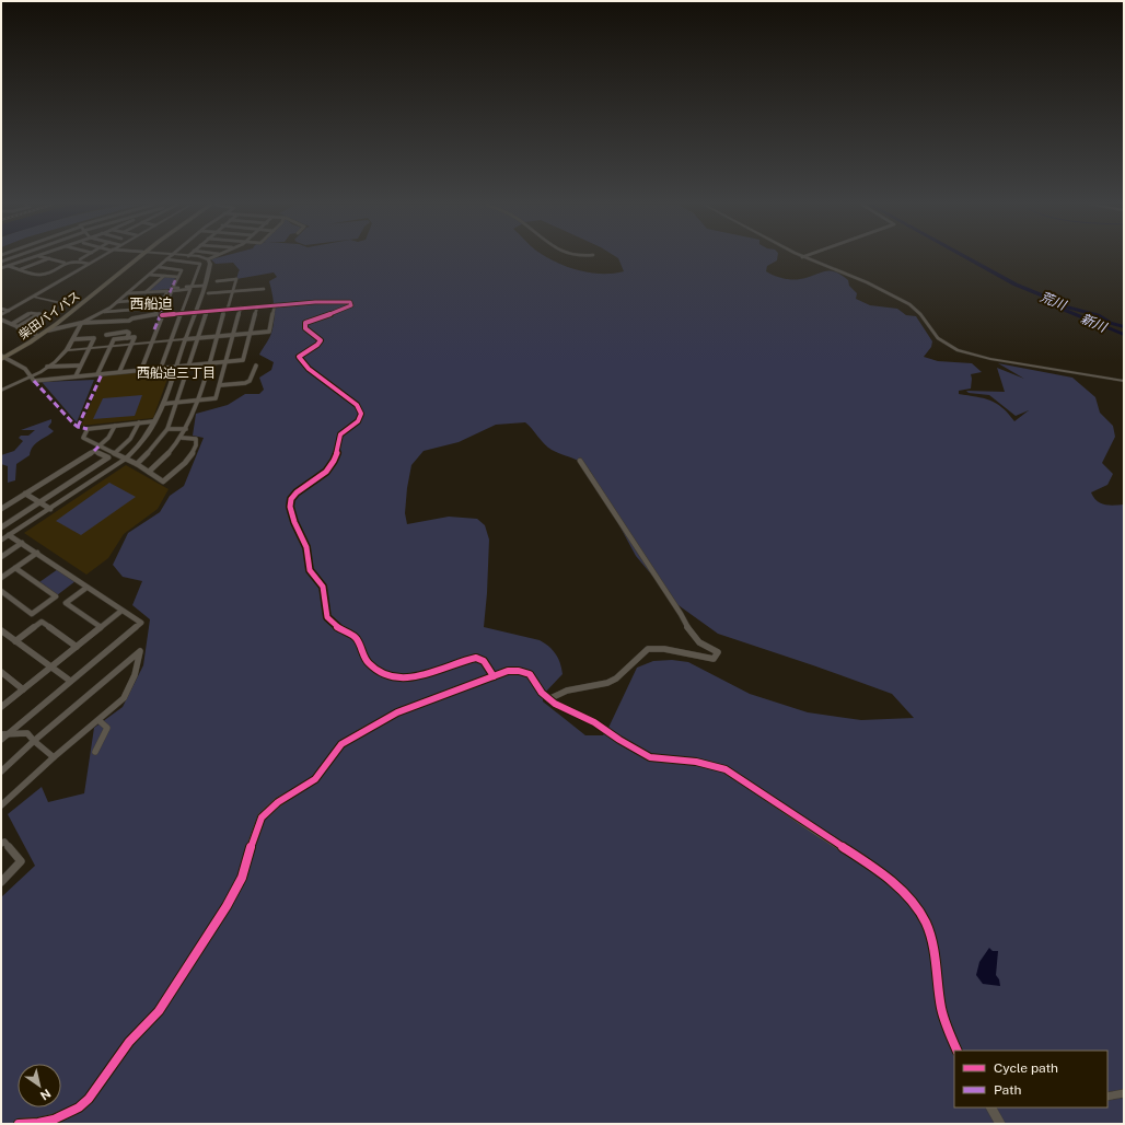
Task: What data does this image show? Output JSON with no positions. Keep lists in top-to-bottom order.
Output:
{
  "streets": {
    "highway": ["柴田バイパス"]
  },
  "districts": ["西船迫", "西船迫三丁目"],
  "water": ["荒川", "新川"],
  "legend": ["Cycle path", "Path"],
  "north": "bottom right"
}
